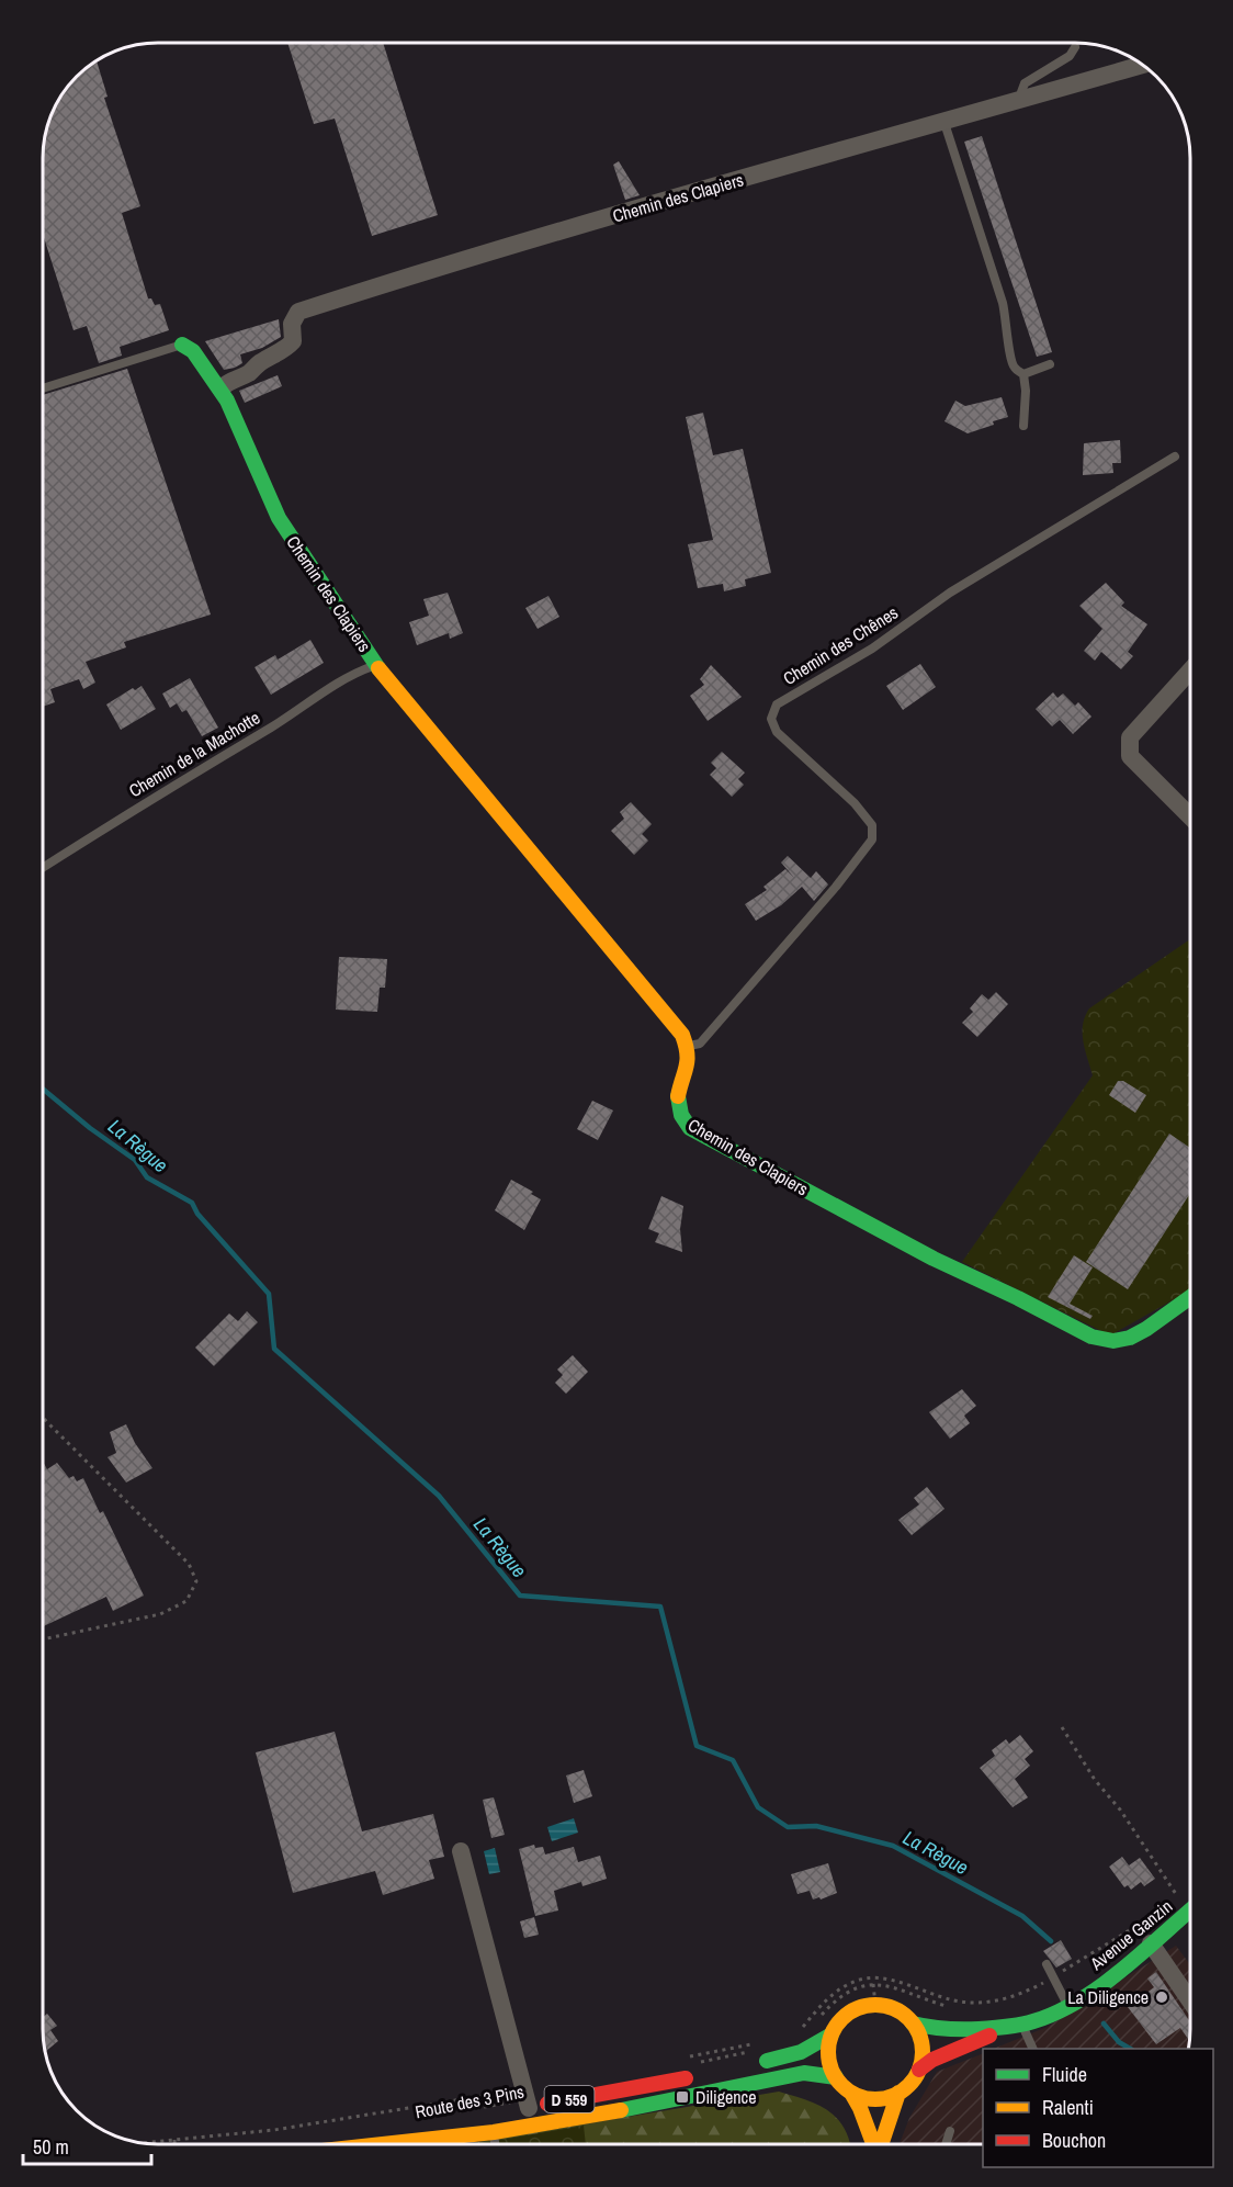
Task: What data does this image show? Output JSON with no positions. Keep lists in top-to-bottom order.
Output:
{
  "streets": {
    "main road": [
      "Chemin des Clapiers",
      "Avenue Ganzin",
      "D 559",
      "Route des 3 Pins"
    ],
    "lane": ["Chemin des Chênes", "Chemin de la Machotte"]
  },
  "crossings": [
    ["Chemin des Clapiers", "Chemin des Chênes"],
    ["Chemin des Clapiers", "Chemin de la Machotte"],
    ["Avenue Ganzin", "Route des 3 Pins"]
  ],
  "water": ["La Règue"],
  "places": {
    "other": ["La Diligence"],
    "transit": ["Diligence"]
  },
  "legend": ["Fluide", "Ralenti", "Bouchon"],
  "scale_bar": "50 m"
}
